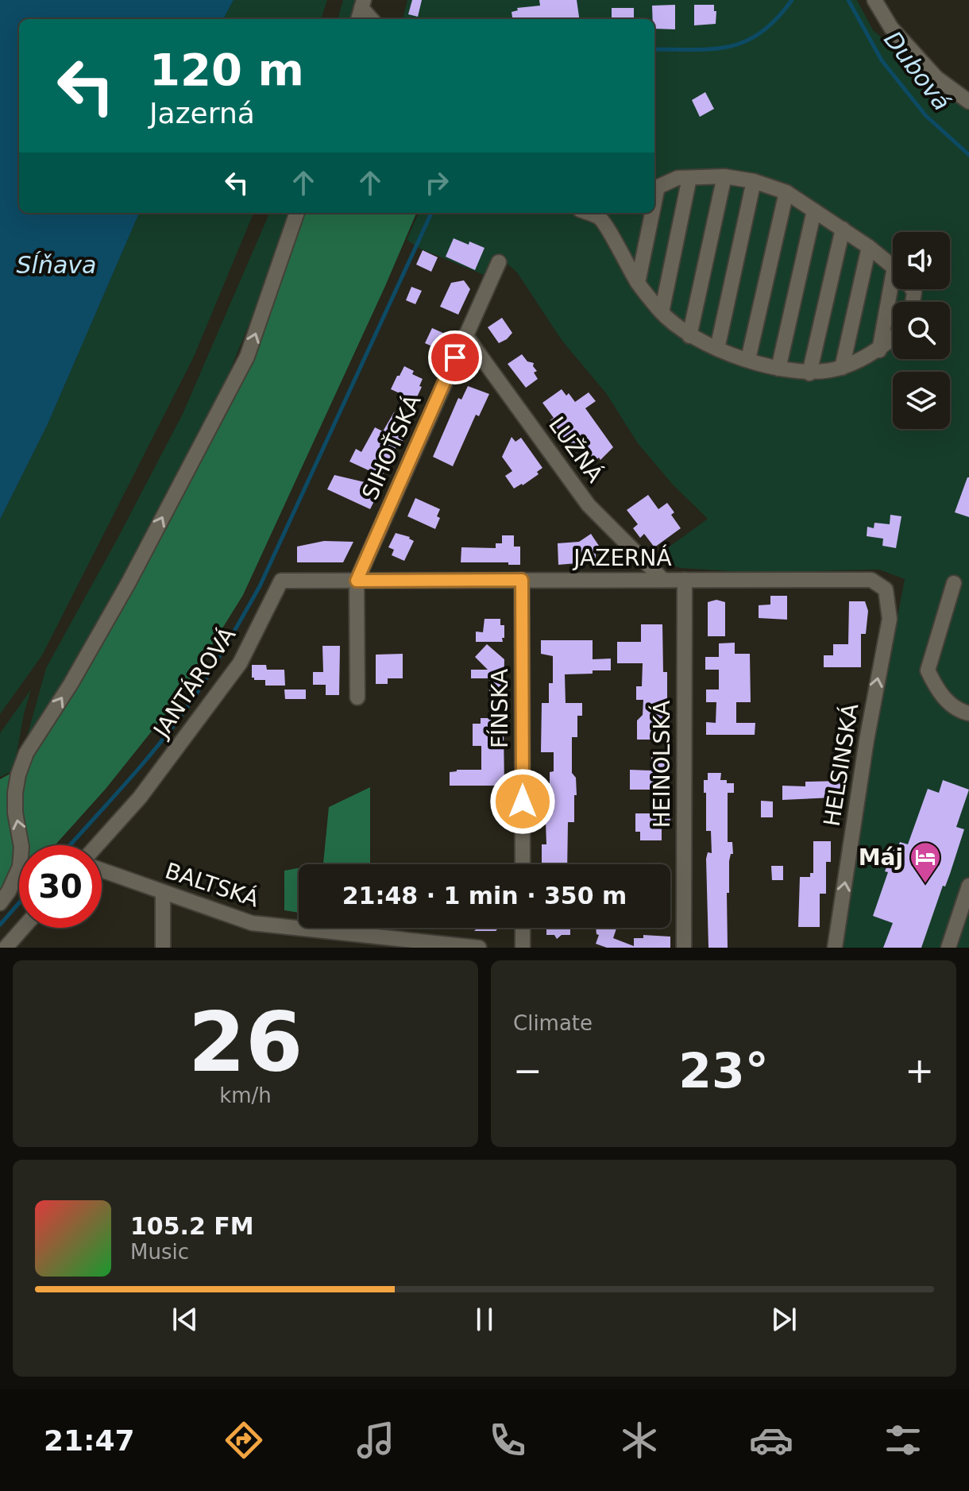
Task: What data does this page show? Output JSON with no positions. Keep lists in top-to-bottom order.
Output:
{
  "streets": {
    "street": [
      "SIHOŤSKÁ",
      "LUŽNÁ",
      "JAZERNÁ",
      "JANTÁROVÁ",
      "FÍNSKA",
      "HEINOLSKÁ",
      "HELSINSKÁ",
      "BALTSKÁ"
    ]
  },
  "crossings": [
    ["SIHOŤSKÁ", "LUŽNÁ"],
    ["SIHOŤSKÁ", "JAZERNÁ"],
    ["SIHOŤSKÁ", "JANTÁROVÁ"],
    ["LUŽNÁ", "JAZERNÁ"],
    ["JAZERNÁ", "JANTÁROVÁ"],
    ["JAZERNÁ", "FÍNSKA"],
    ["JAZERNÁ", "HEINOLSKÁ"],
    ["JAZERNÁ", "HELSINSKÁ"]
  ],
  "one_way": ["HELSINSKÁ"],
  "water": ["Dubová", "Sĺňava"],
  "places": {
    "hotel": ["Máj"]
  },
  "page": {
    "turn": ["120 m", "Jazerná"],
    "limit": "30",
    "trip": "21:48 · 1 min · 350 m",
    "tile": [
      ["26", "km/h"],
      "Climate"
    ],
    "heat": ["−", "23°", "+"],
    "song": ["105.2 FM", "Music"],
    "tabs": "21:47"
  }
}
